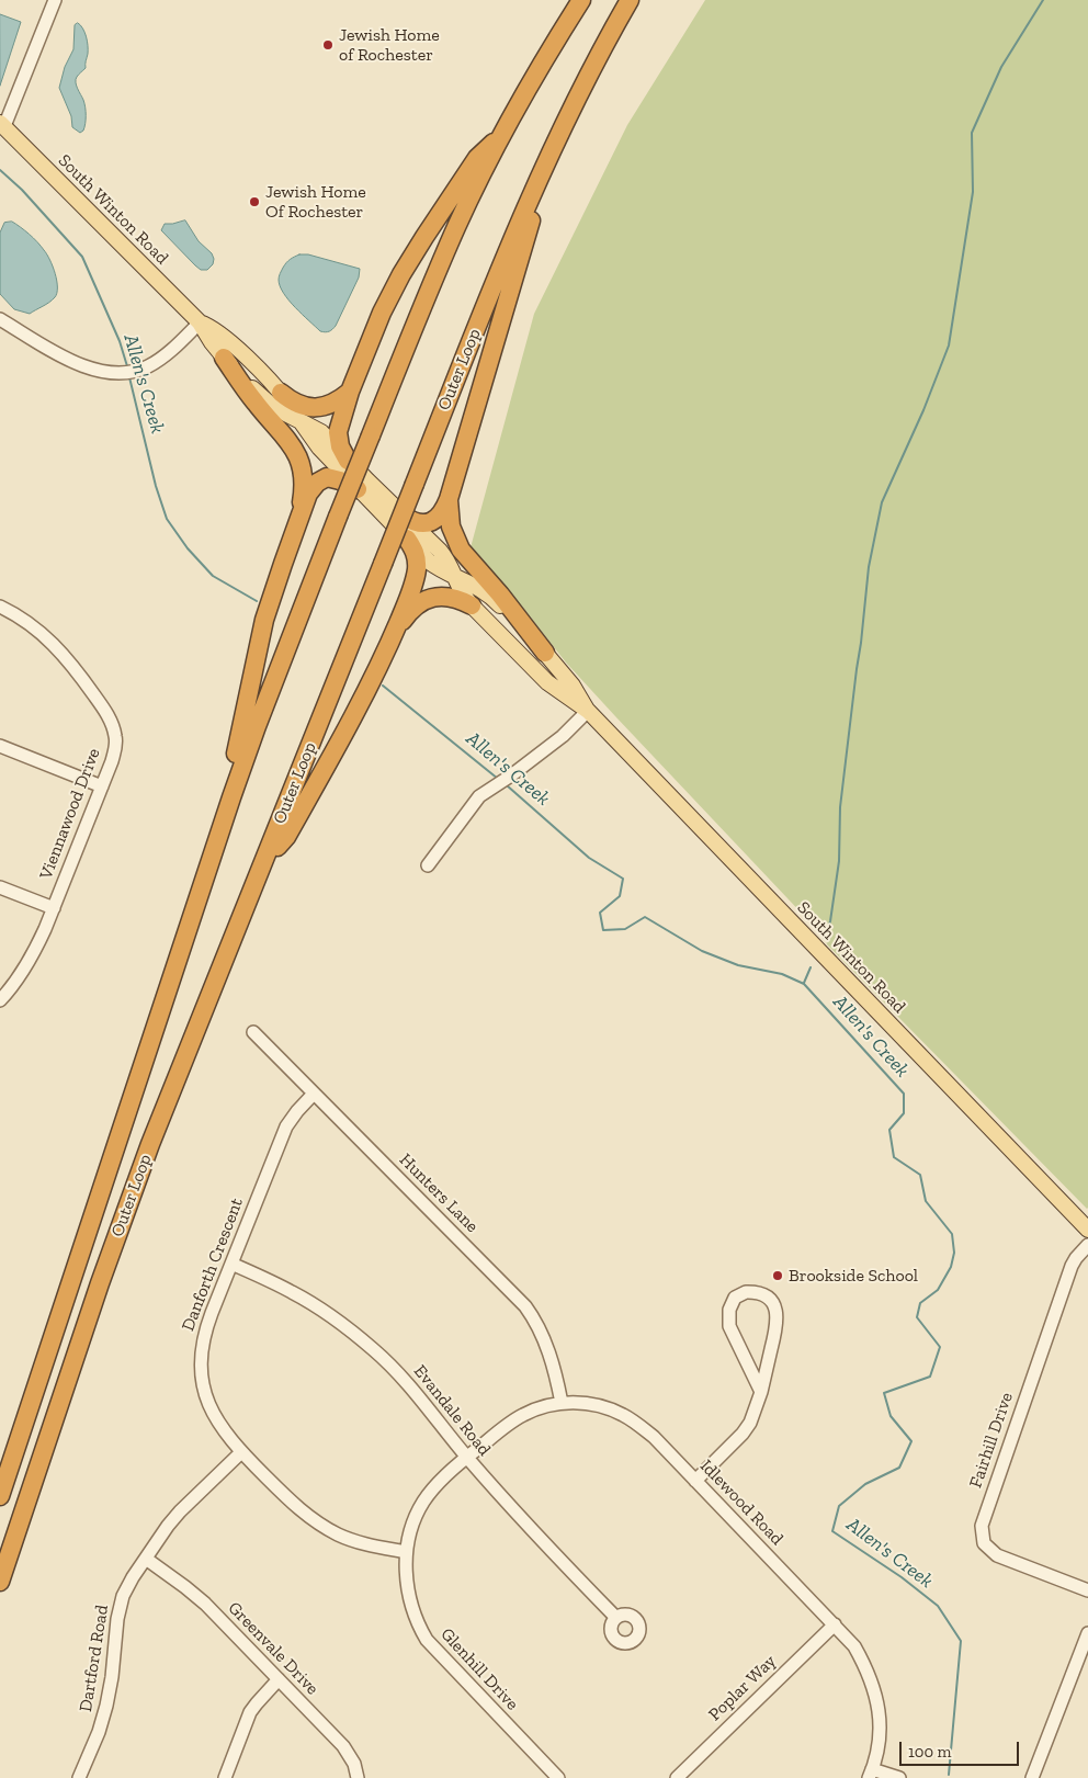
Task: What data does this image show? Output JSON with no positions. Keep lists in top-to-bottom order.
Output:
{
  "streets": {
    "highway": ["Outer Loop"],
    "main road": ["South Winton Road"],
    "street": [
      "Viennawood Drive",
      "Hunters Lane",
      "Danforth Crescent",
      "Evandale Road",
      "Fairhill Drive",
      "Idlewood Road",
      "Greenvale Drive",
      "Dartford Road",
      "Glenhill Drive",
      "Poplar Way"
    ]
  },
  "crossings": [
    ["Hunters Lane", "Danforth Crescent"],
    ["Hunters Lane", "Idlewood Road"],
    ["Danforth Crescent", "Evandale Road"],
    ["Danforth Crescent", "Dartford Road"],
    ["Danforth Crescent", "Glenhill Drive"],
    ["Evandale Road", "Idlewood Road"],
    ["Evandale Road", "Glenhill Drive"],
    ["Idlewood Road", "Glenhill Drive"],
    ["Idlewood Road", "Poplar Way"],
    ["Greenvale Drive", "Dartford Road"]
  ],
  "water": ["Allen's Creek"],
  "places": ["Jewish Home of Rochester", "Jewish Home Of Rochester", "Brookside School"],
  "scale_bar": "100 m"
}
